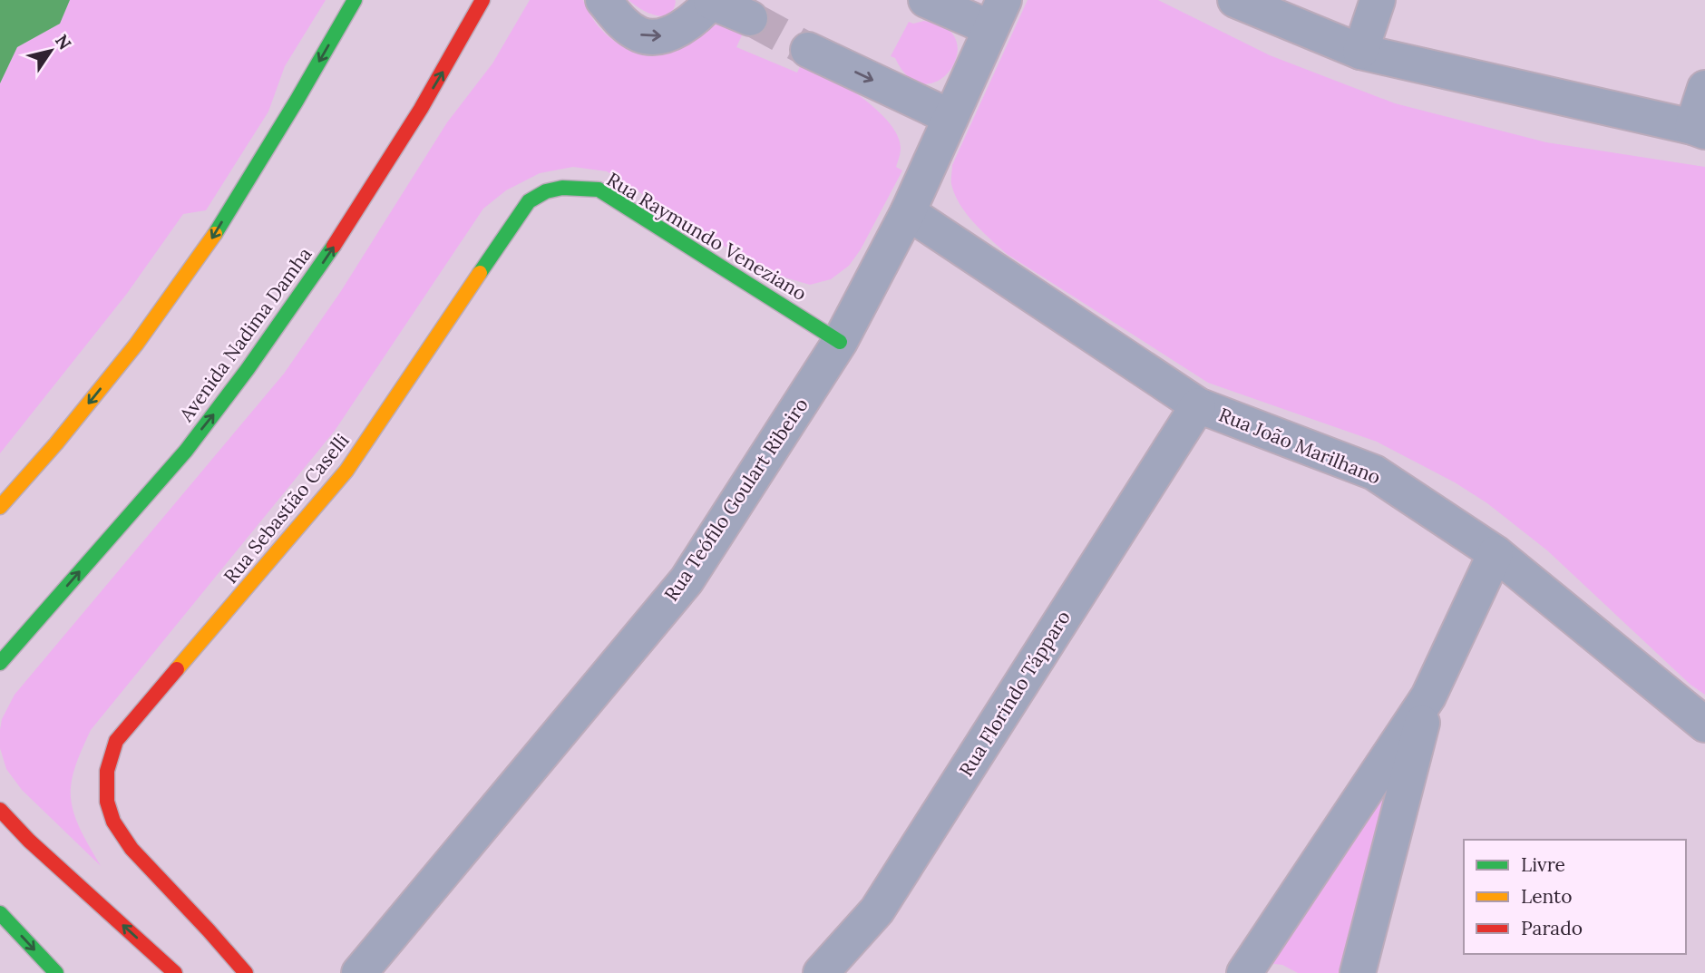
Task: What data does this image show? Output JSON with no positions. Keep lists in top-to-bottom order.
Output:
{
  "streets": {
    "street": [
      "Rua Raymundo Veneziano",
      "Avenida Nadima Damha",
      "Rua João Marilhano",
      "Rua Teófilo Goulart Ribeiro",
      "Rua Sebastião Caselli",
      "Rua Florindo Tápparo"
    ]
  },
  "crossings": [
    ["Rua Raymundo Veneziano", "Rua Teófilo Goulart Ribeiro"],
    ["Rua Raymundo Veneziano", "Rua Sebastião Caselli"],
    ["Rua João Marilhano", "Rua Teófilo Goulart Ribeiro"],
    ["Rua João Marilhano", "Rua Florindo Tápparo"]
  ],
  "legend": ["Livre", "Lento", "Parado"],
  "north": "top right"
}
